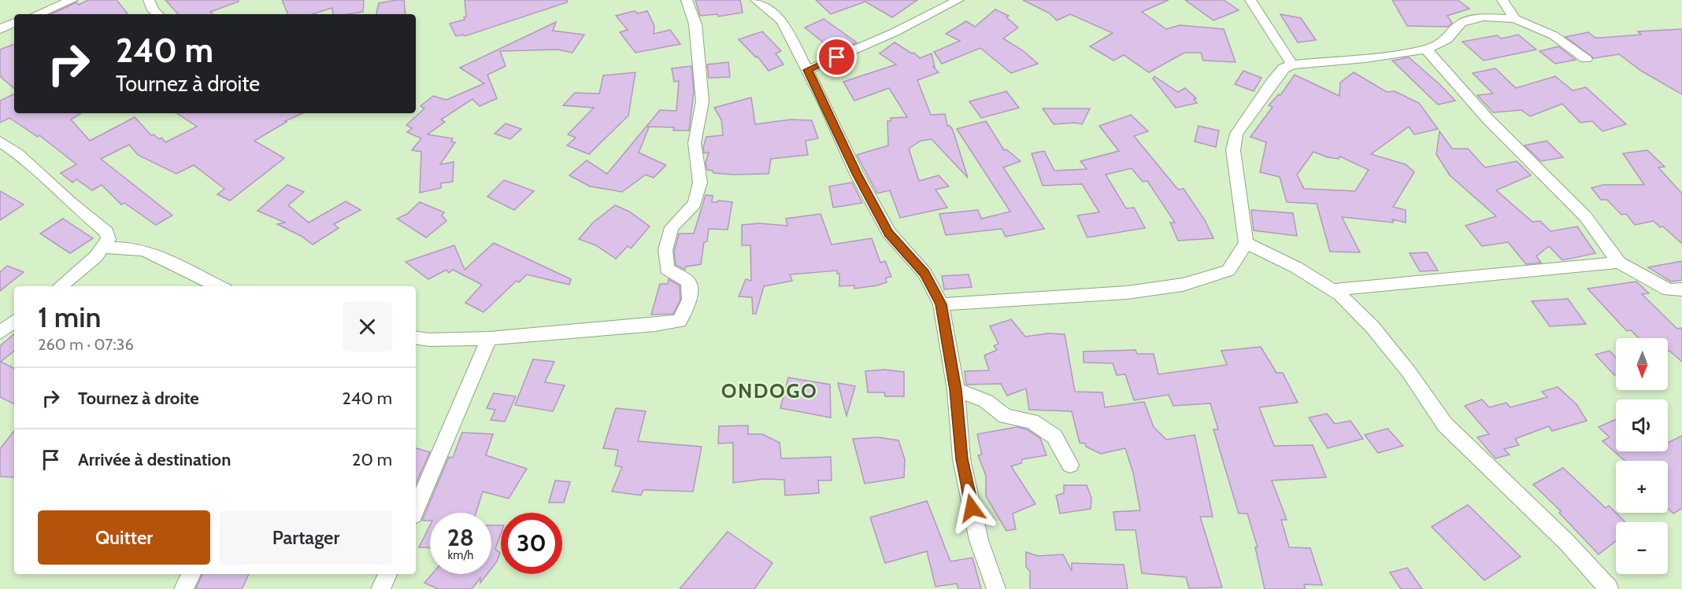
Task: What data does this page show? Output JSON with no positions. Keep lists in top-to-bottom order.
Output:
{
  "districts": ["ONDOGO"],
  "north": "bottom",
  "page": {
    "turn": ["240 m", "Tournez à droite"],
    "heading": ["1 min", "260 m · 07:36"],
    "map_buttons": ["+", "−"],
    "list": [
      {
        "name": "Tournez à droite",
        "value": "240 m"
      },
      {
        "name": "Arrivée à destination",
        "value": "20 m"
      }
    ],
    "buttons": ["Quitter", "Partager"],
    "speed": "28 km/h",
    "limit": "30"
  }
}
